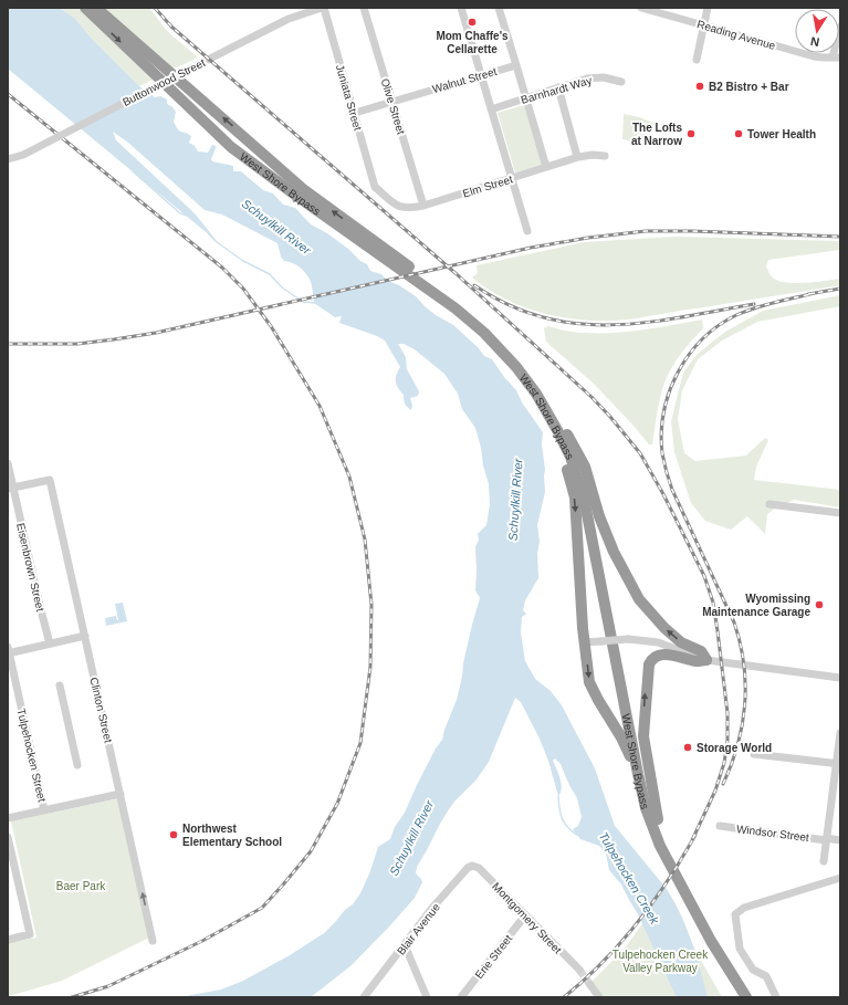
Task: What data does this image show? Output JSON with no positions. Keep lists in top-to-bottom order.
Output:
{
  "streets": {
    "highway": ["West Shore Bypass"],
    "street": [
      "Reading Avenue",
      "Walnut Street",
      "Buttonwood Street",
      "Barnhardt Way",
      "Juniata Street",
      "Olive Street",
      "Elm Street",
      "Eisenbrown Street",
      "Clinton Street",
      "Tulpehocken Street",
      "Windsor Street",
      "Montgomery Street",
      "Blair Avenue",
      "Erie Street"
    ]
  },
  "crossings": [
    ["Walnut Street", "Juniata Street"],
    ["Walnut Street", "Olive Street"],
    ["Buttonwood Street", "Juniata Street"],
    ["Juniata Street", "Elm Street"],
    ["Olive Street", "Elm Street"],
    ["Eisenbrown Street", "Clinton Street"],
    ["Montgomery Street", "Blair Avenue"],
    ["Montgomery Street", "Erie Street"]
  ],
  "water": ["Schuylkill River", "Tulpehocken Creek"],
  "parks": ["Baer Park", "Tulpehocken Creek Valley Parkway"],
  "places": [
    "Mom Chaffe's Cellarette",
    "B2 Bistro + Bar",
    "The Lofts at Narrow",
    "Tower Health",
    "Wyomissing Maintenance Garage",
    "Storage World",
    "Northwest Elementary School"
  ],
  "north": "bottom"
}
